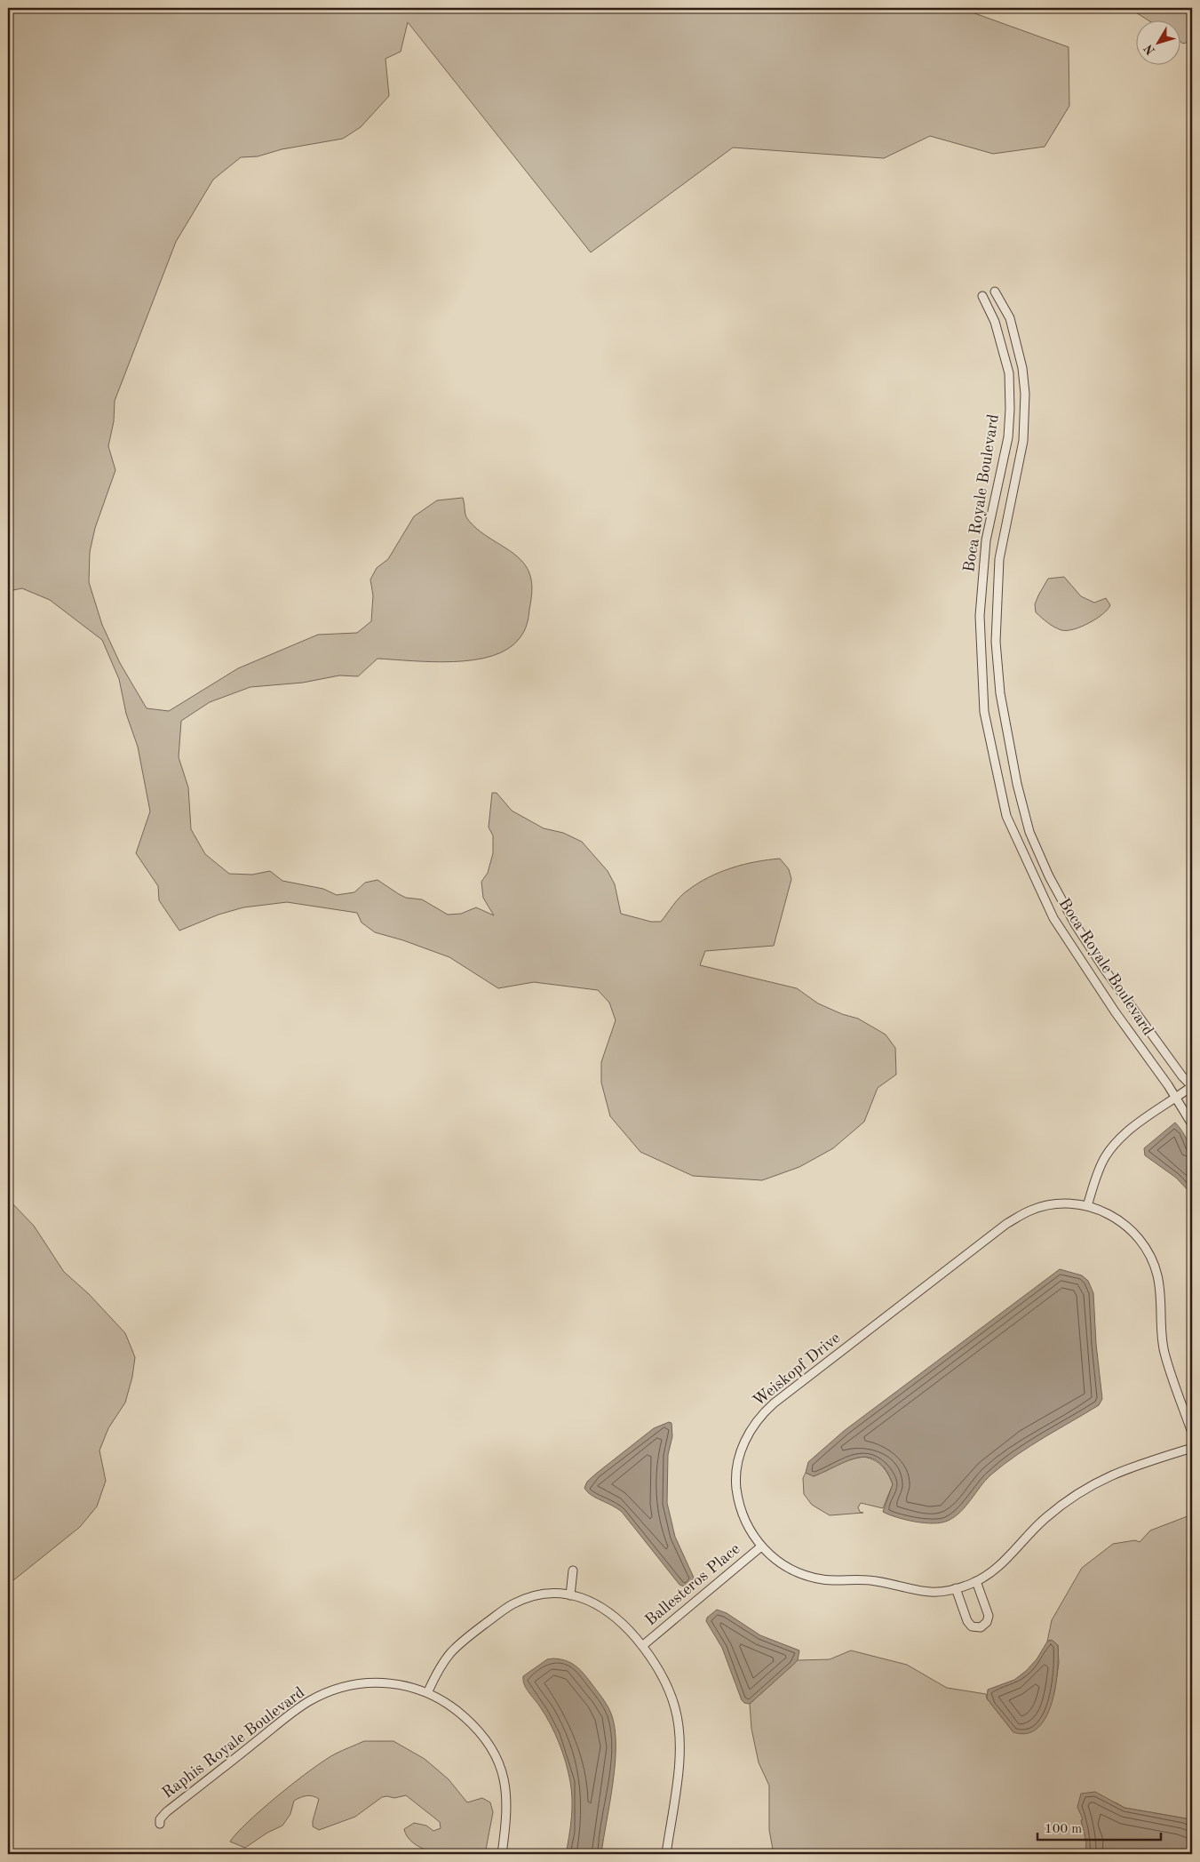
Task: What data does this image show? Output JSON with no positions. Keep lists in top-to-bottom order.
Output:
{
  "streets": {
    "street": [
      "Boca Royale Boulevard",
      "Weiskopf Drive",
      "Ballesteros Place",
      "Raphis Royale Boulevard"
    ]
  },
  "crossings": [
    ["Weiskopf Drive", "Ballesteros Place"]
  ],
  "scale_bar": "100 m",
  "north": "bottom left"
}
